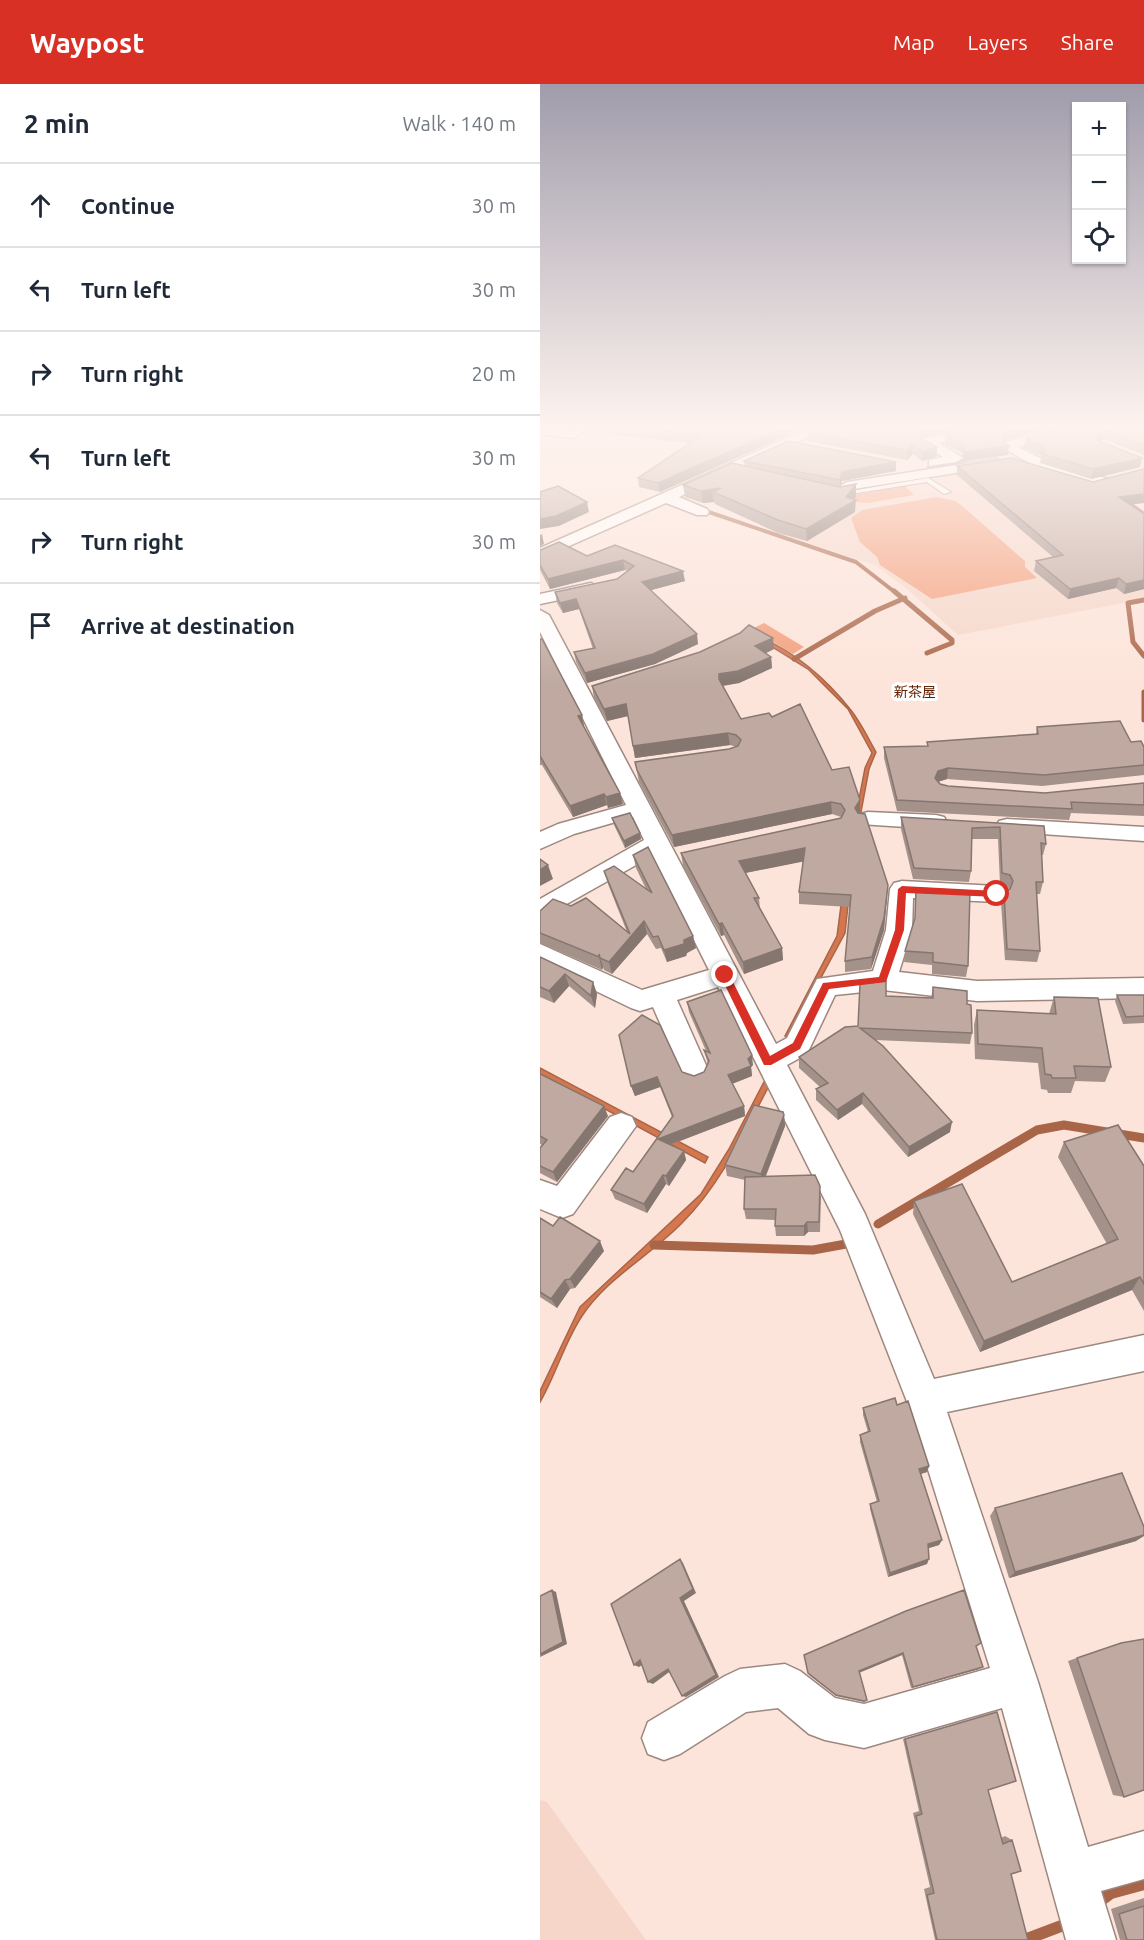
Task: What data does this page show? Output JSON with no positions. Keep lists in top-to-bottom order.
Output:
{
  "districts": ["新茶屋"],
  "page": {
    "header": "Waypost",
    "nav": ["Map", "Layers", "Share"],
    "heading": ["2 min", "Walk · 140 m"],
    "map_buttons": ["+", "−"],
    "list": [
      ["Continue", "30 m"],
      ["Turn left", "30 m"],
      ["Turn right", "20 m"],
      ["Turn left", "30 m"],
      ["Turn right", "30 m"],
      "Arrive at destination"
    ]
  }
}
